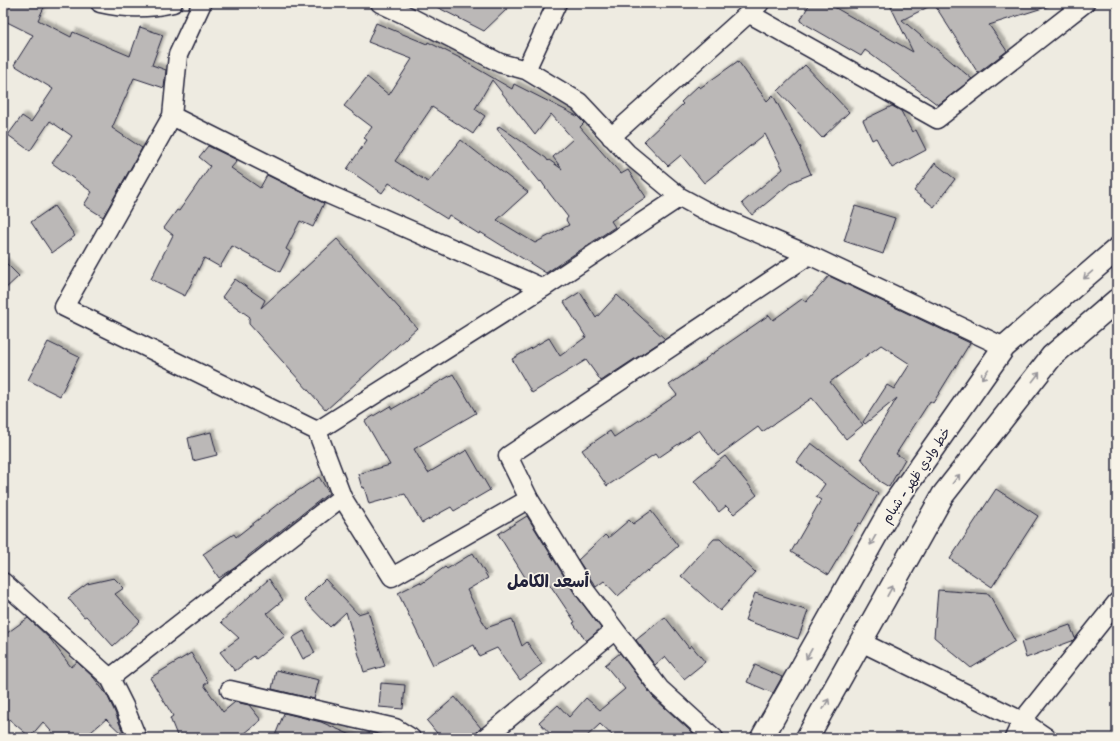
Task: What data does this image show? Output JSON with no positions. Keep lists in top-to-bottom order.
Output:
{
  "streets": {
    "main road": ["خط وادي ظهر - شبام"]
  },
  "districts": ["أسعد الكامل"]
}
